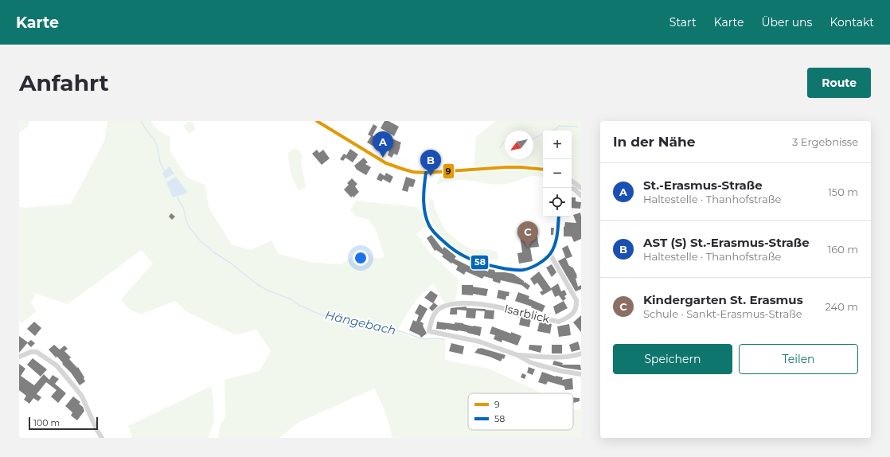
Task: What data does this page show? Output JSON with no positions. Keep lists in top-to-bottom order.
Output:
{
  "streets": {
    "street": ["Isarblick"]
  },
  "water": ["Hängebach"],
  "lines": ["transit line 9", "transit line 58"],
  "legend": ["9", "58"],
  "scale_bar": "100 m",
  "north": "bottom left",
  "page": {
    "header": "Karte",
    "nav": [
      "Start",
      "Karte",
      "Über uns",
      "Kontakt"
    ],
    "buttons": [
      "Route",
      ["Speichern", "Teilen"]
    ],
    "title": "Anfahrt",
    "heading": ["In der Nähe", "3 Ergebnisse"],
    "map_buttons": ["+", "−"],
    "pins": ["A", "B", "C"],
    "list": [
      {
        "mark": "A",
        "name": "St.-Erasmus-Straße",
        "note": "Haltestelle · Thanhofstraße",
        "value": "150 m"
      },
      {
        "mark": "B",
        "name": "AST (S) St.-Erasmus-Straße",
        "note": "Haltestelle · Thanhofstraße",
        "value": "160 m"
      },
      {
        "mark": "C",
        "name": "Kindergarten St. Erasmus",
        "note": "Schule · Sankt-Erasmus-Straße",
        "value": "240 m"
      }
    ],
    "scale": "100 m"
  }
}
